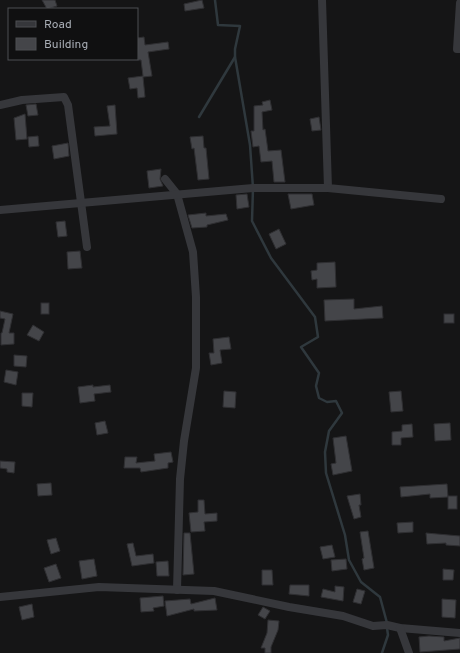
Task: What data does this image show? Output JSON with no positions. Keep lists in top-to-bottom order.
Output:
{
  "legend": ["Road", "Building"]
}
